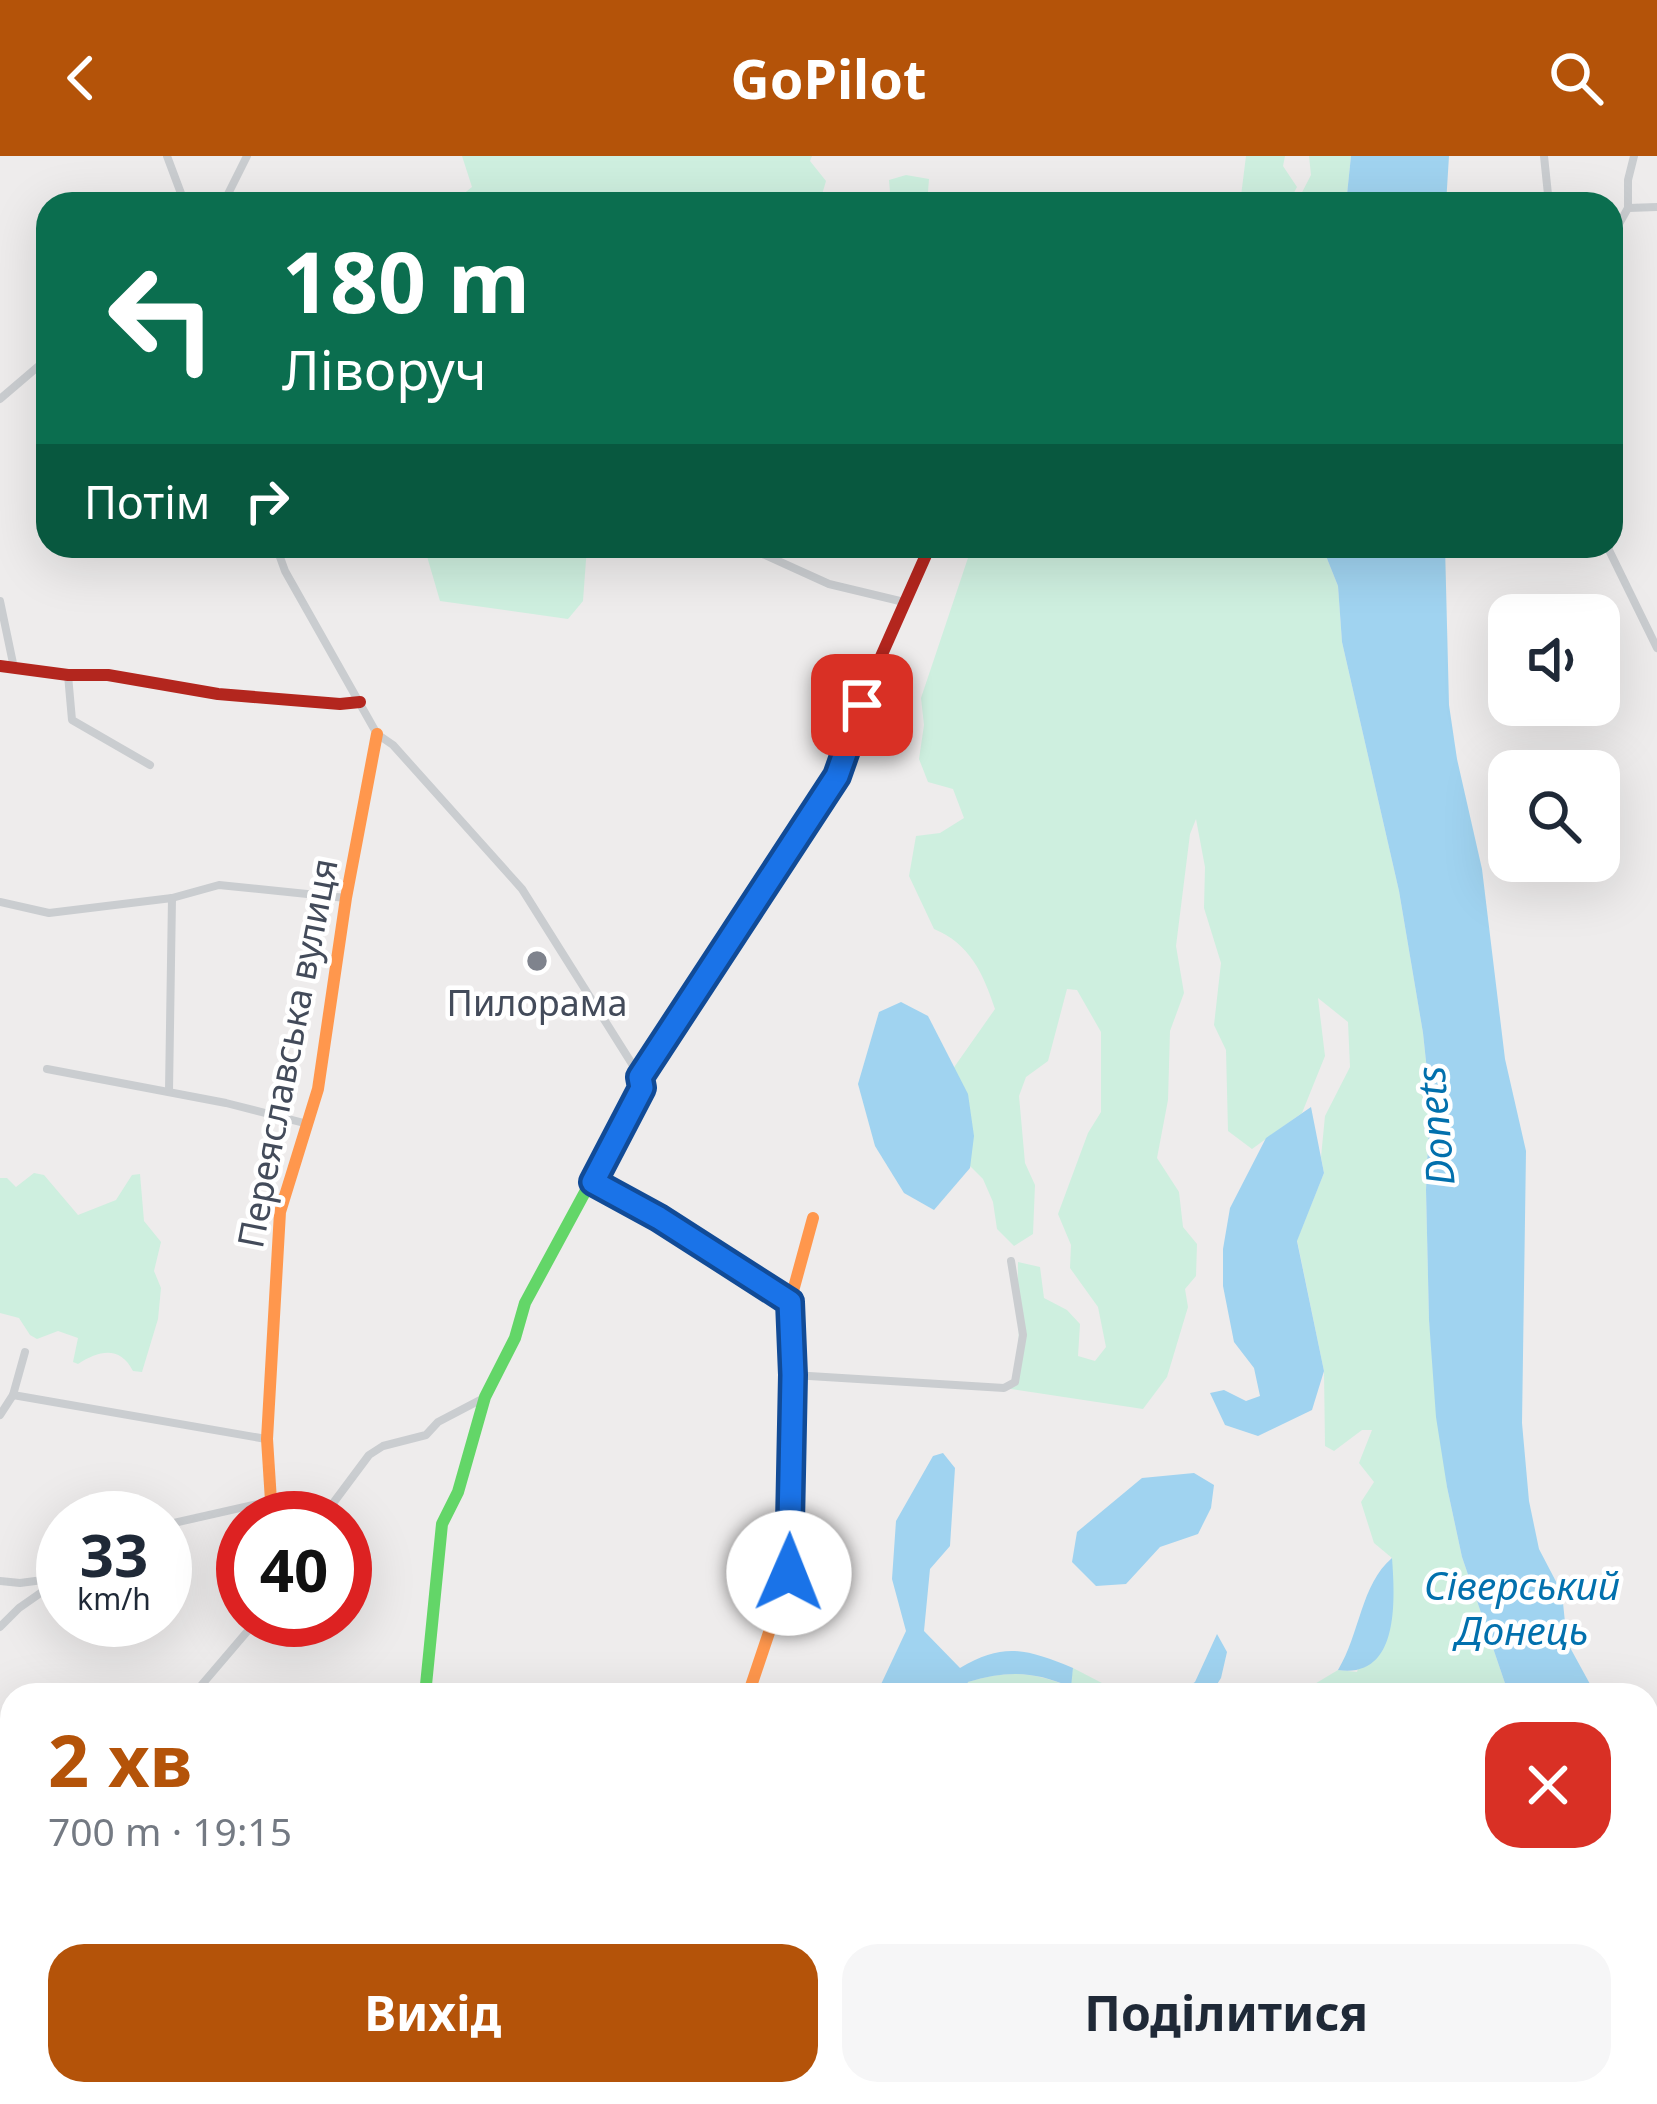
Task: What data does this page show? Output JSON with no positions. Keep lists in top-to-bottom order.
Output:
{
  "streets": {
    "street": ["Переяславська вулиця"]
  },
  "water": ["Donets", "Сіверський Донець"],
  "places": ["Пилорама"],
  "page": {
    "header": "GoPilot",
    "turn": ["180 m", "Ліворуч"],
    "then": "Потім",
    "speed": "33 km/h",
    "limit": "40",
    "heading": ["2 хв", "700 m · 19:15"],
    "buttons": ["Вихід", "Поділитися"]
  }
}
